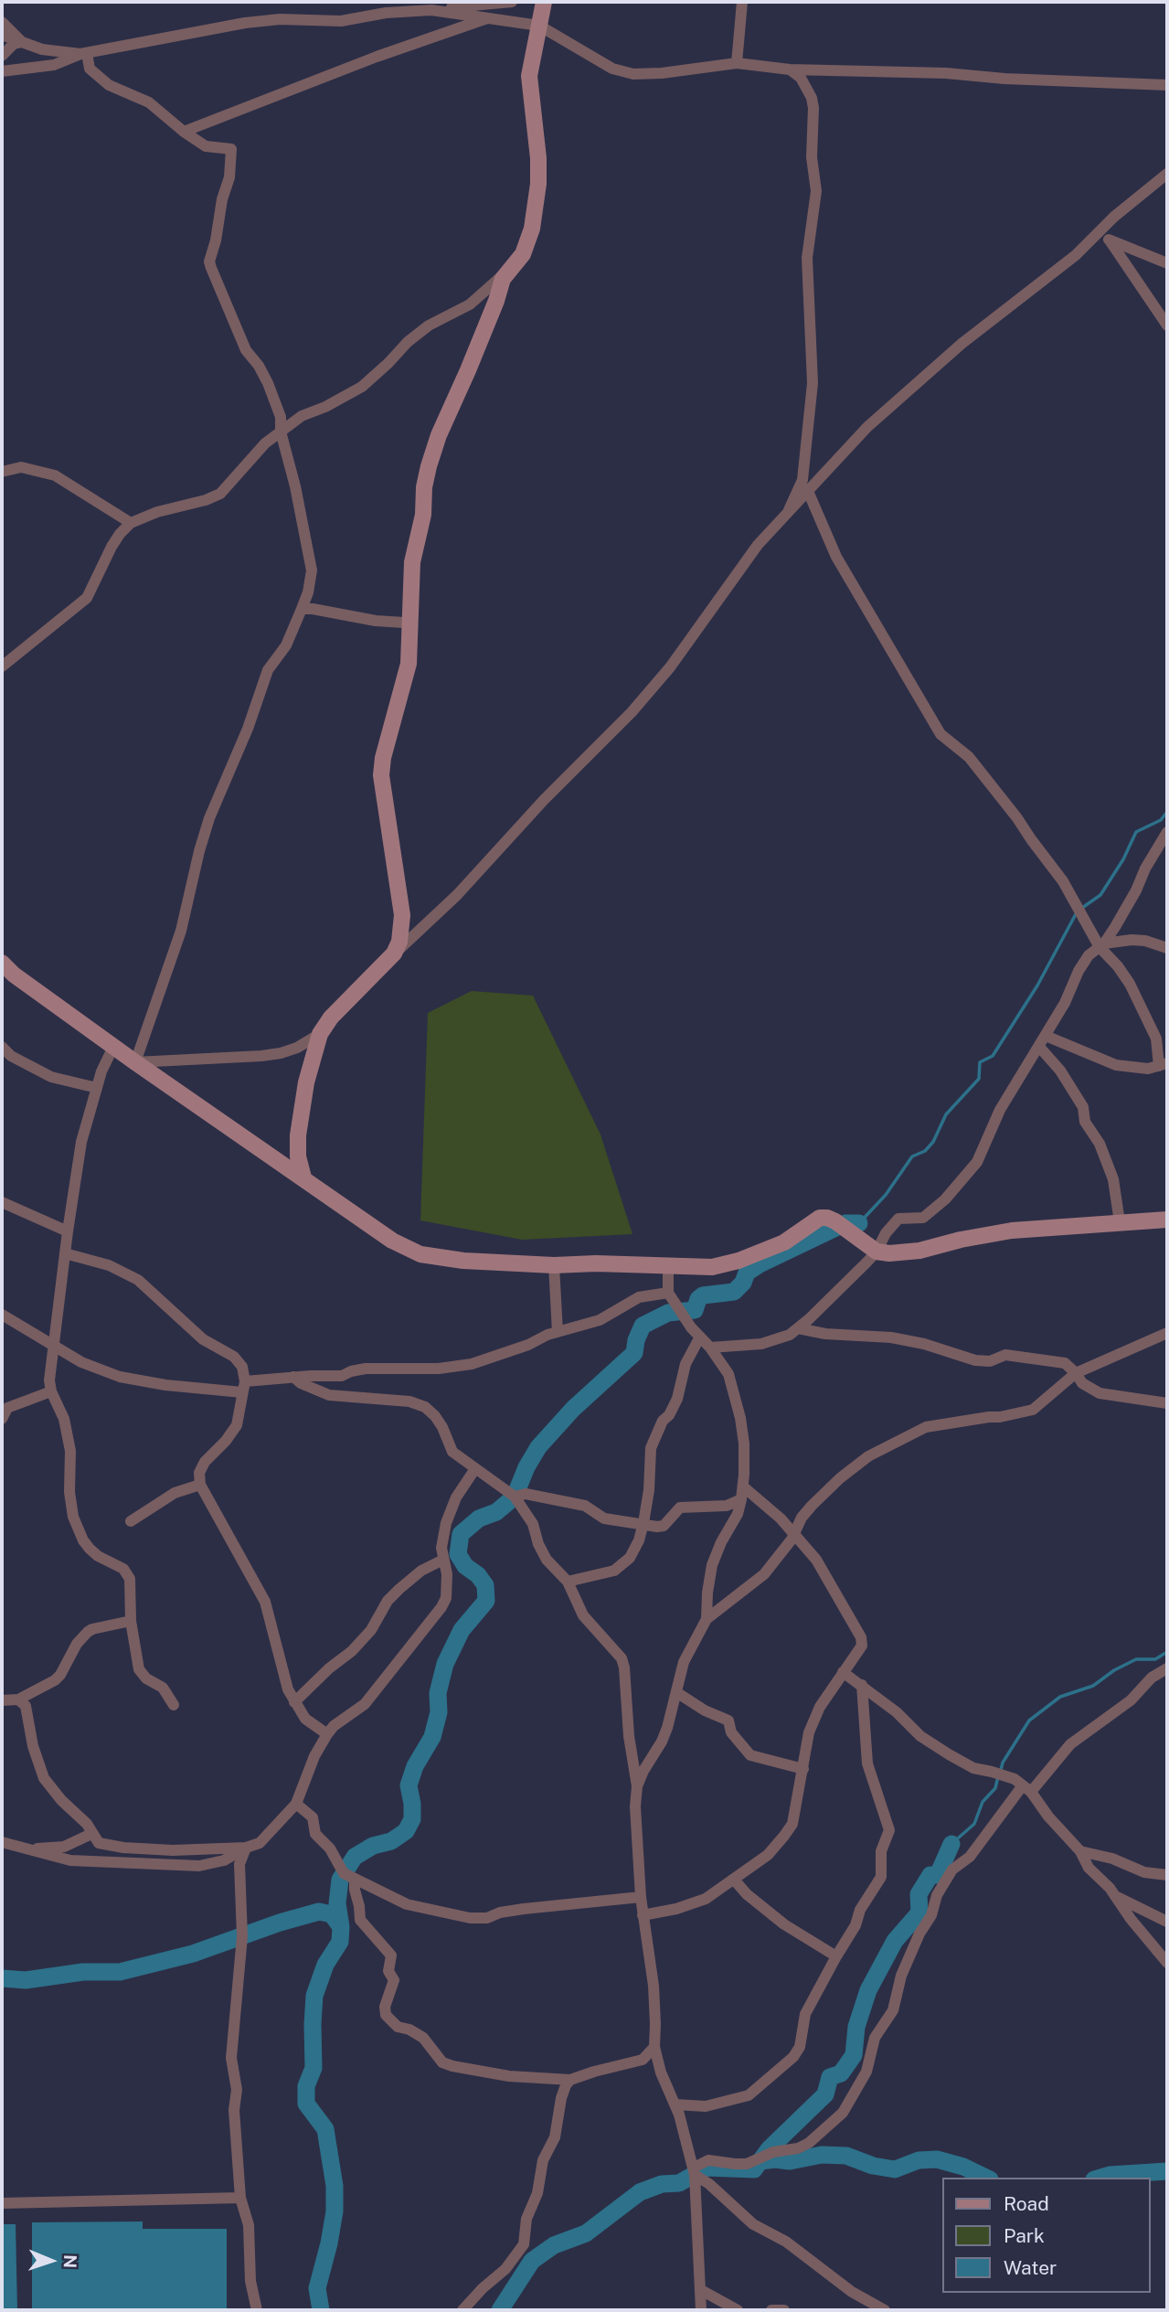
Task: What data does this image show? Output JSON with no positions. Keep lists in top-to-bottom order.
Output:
{
  "legend": ["Road", "Park", "Water"],
  "north": "right"
}
